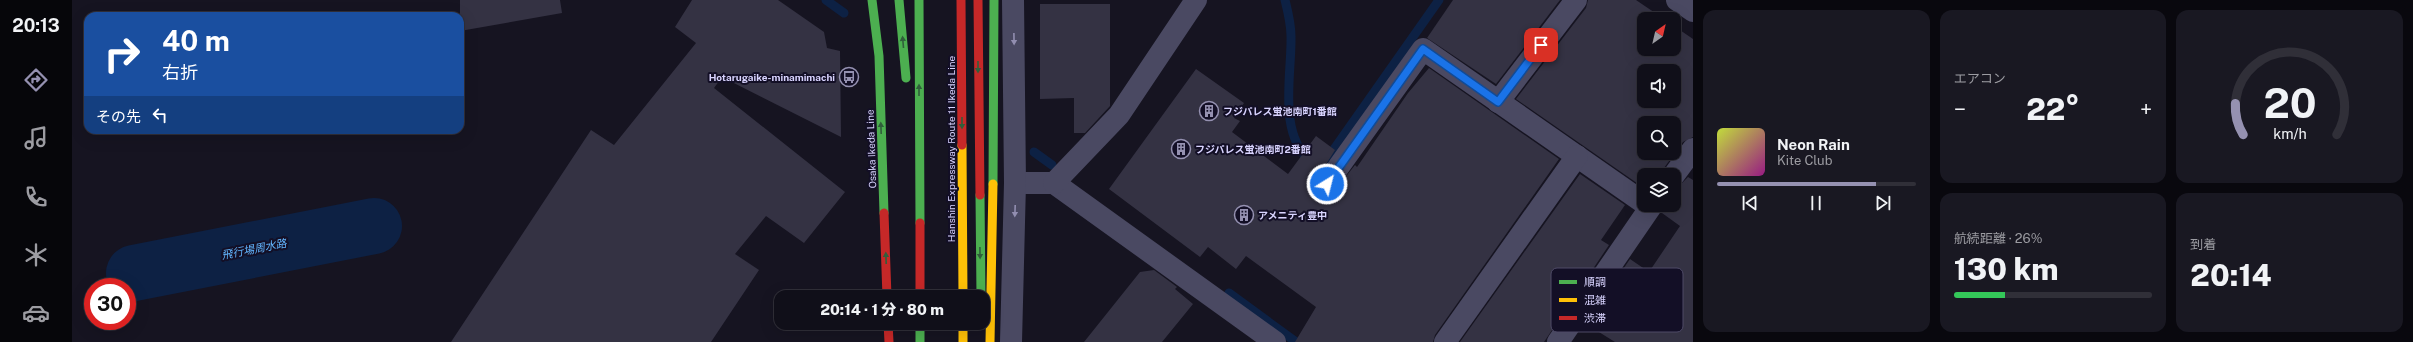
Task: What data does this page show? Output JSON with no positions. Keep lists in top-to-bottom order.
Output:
{
  "streets": {
    "main road": ["Osaka Ikeda Line", "Hanshin Expressway Route 11 Ikeda Line"]
  },
  "water": ["飛行場周水路"],
  "places": {
    "bus stop": ["Hotarugaike-minamimachi"],
    "building": ["フジパレス蛍池南町1番館", "フジパレス蛍池南町2番館", "アメニティ豊中"]
  },
  "legend": ["順調", "混雑", "渋滞"],
  "north": "top right",
  "page": {
    "tabs": "20:13",
    "tile": [
      "エアコン",
      ["航続距離 · 26%", "130 km"],
      ["到着", "20:14"]
    ],
    "turn": ["40 m", "右折"],
    "heat": ["−", "22°", "+"],
    "then": "その先",
    "song": ["Neon Rain", "Kite Club"],
    "limit": "30",
    "trip": "20:14 · 1 分 · 80 m",
    "gauge": ["20", "km/h"]
  }
}
